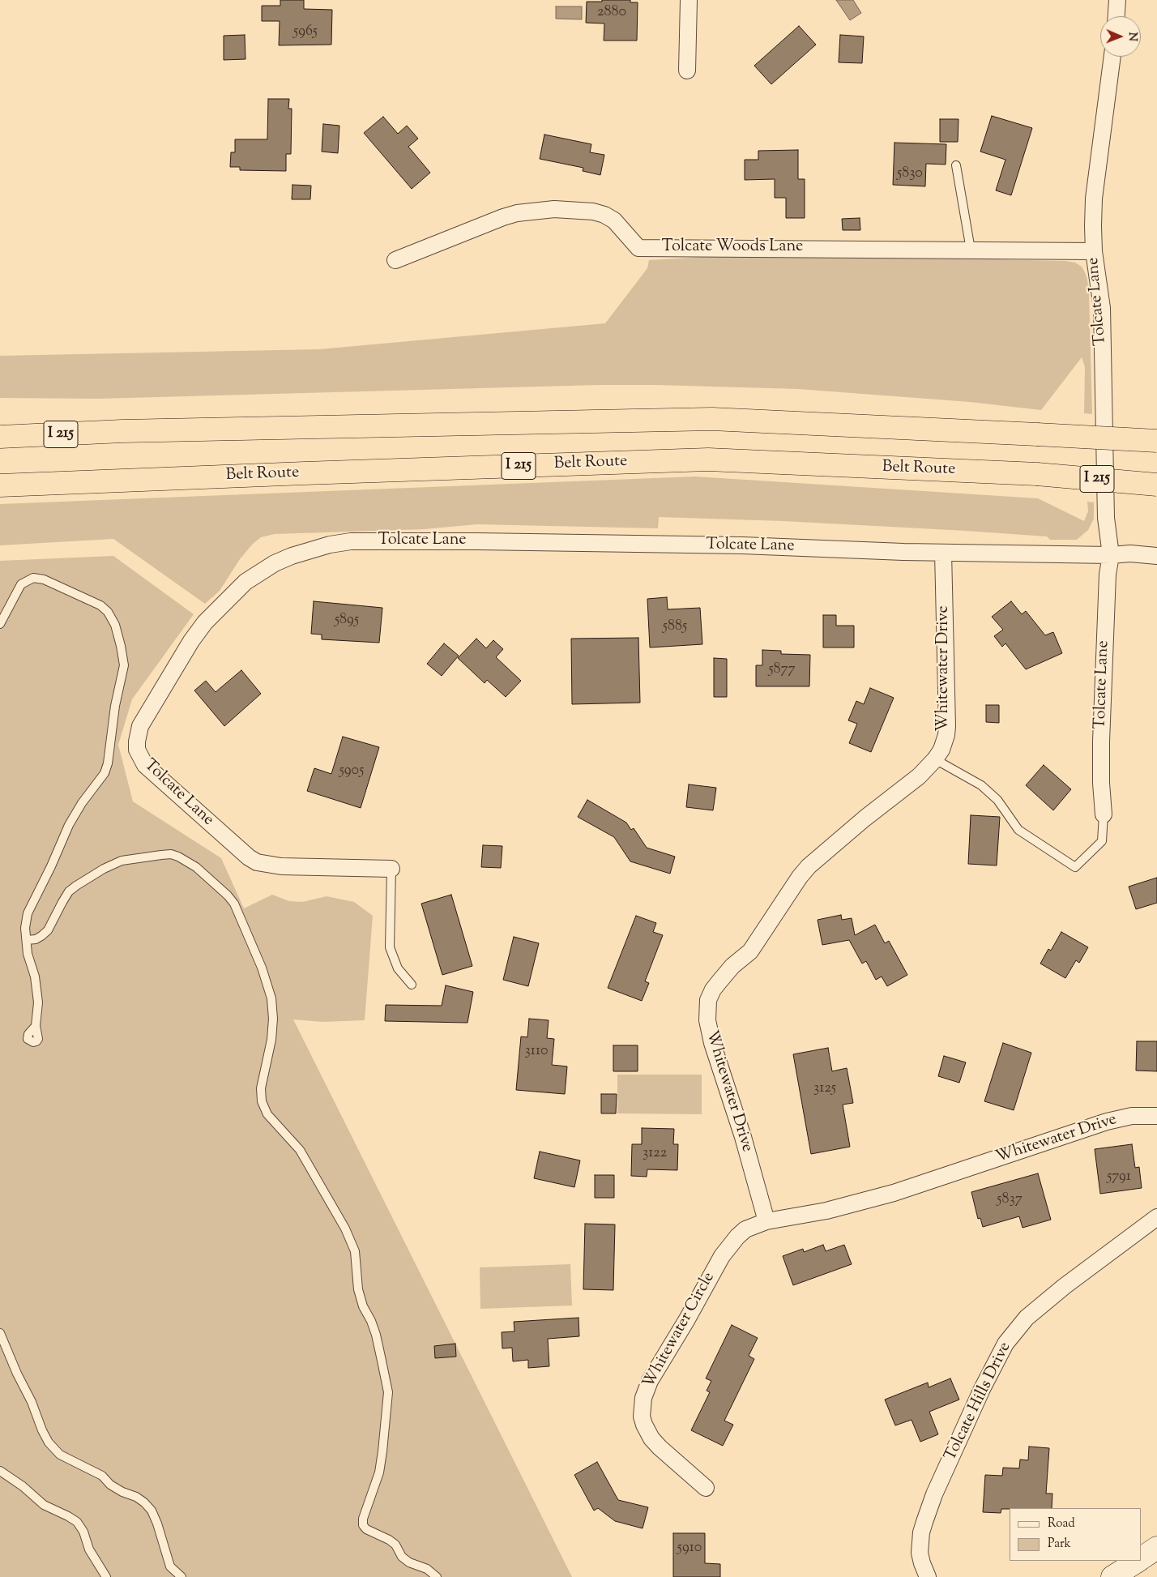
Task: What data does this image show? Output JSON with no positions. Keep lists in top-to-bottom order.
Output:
{
  "streets": {
    "highway": ["I 215", "Belt Route"],
    "street": [
      "Tolcate Woods Lane",
      "Tolcate Lane",
      "Whitewater Drive",
      "Whitewater Circle",
      "Tolcate Hills Drive"
    ]
  },
  "crossings": [
    ["Tolcate Woods Lane", "Tolcate Lane"],
    ["Tolcate Lane", "Whitewater Drive"],
    ["Whitewater Drive", "Whitewater Circle"]
  ],
  "house_numbers": [
    "2880",
    "5965",
    "5830",
    "5895",
    "5885",
    "5877",
    "5905",
    "3110",
    "3125",
    "3122",
    "5791",
    "5837",
    "5910"
  ],
  "legend": ["Road", "Park"],
  "north": "right"
}
